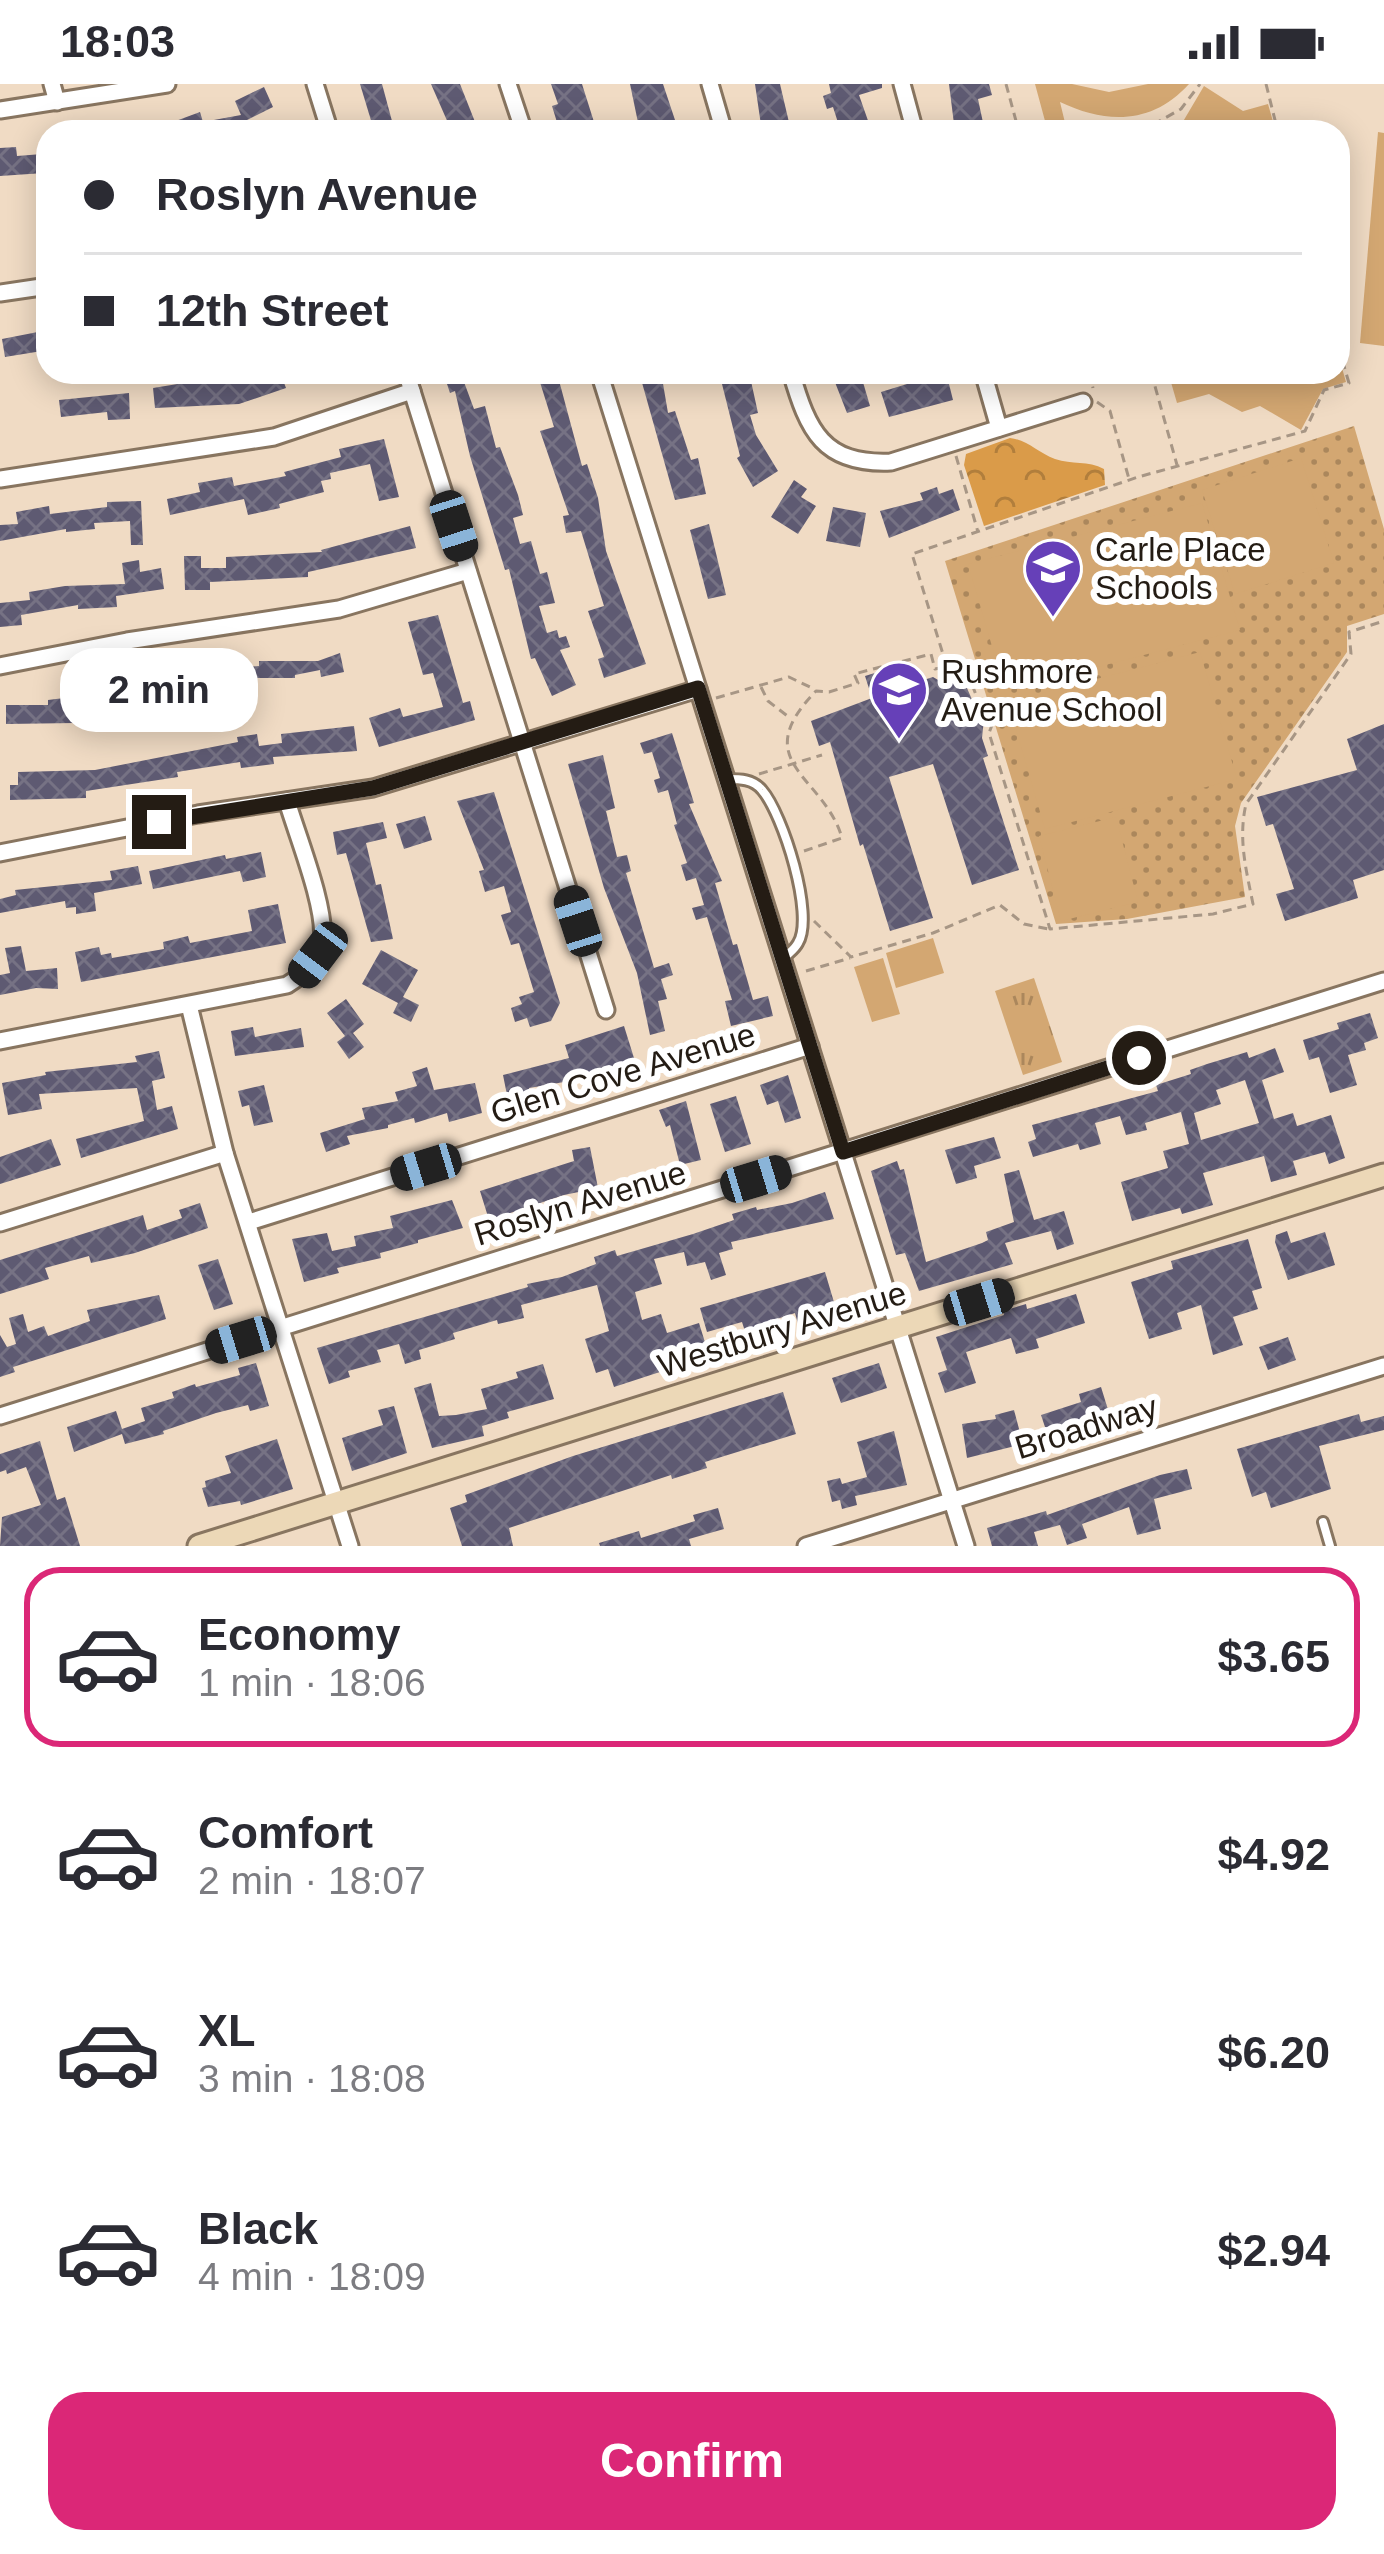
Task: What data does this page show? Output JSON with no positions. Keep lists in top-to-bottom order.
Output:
{
  "streets": {
    "main road": ["Westbury Avenue"],
    "street": ["Glen Cove Avenue", "Roslyn Avenue", "Broadway"]
  },
  "places": {
    "school or university": ["Carle Place Schools", "Rushmore Avenue School"]
  },
  "page": {
    "status": "18:03",
    "banner": ["Roslyn Avenue", "12th Street"],
    "bubble": "2 min",
    "list": [
      {
        "name": "Economy",
        "note": "1 min · 18:06",
        "value": "$3.65"
      },
      {
        "name": "Comfort",
        "note": "2 min · 18:07",
        "value": "$4.92"
      },
      {
        "name": "XL",
        "note": "3 min · 18:08",
        "value": "$6.20"
      },
      {
        "name": "Black",
        "note": "4 min · 18:09",
        "value": "$2.94"
      }
    ],
    "buttons": "Confirm"
  }
}
